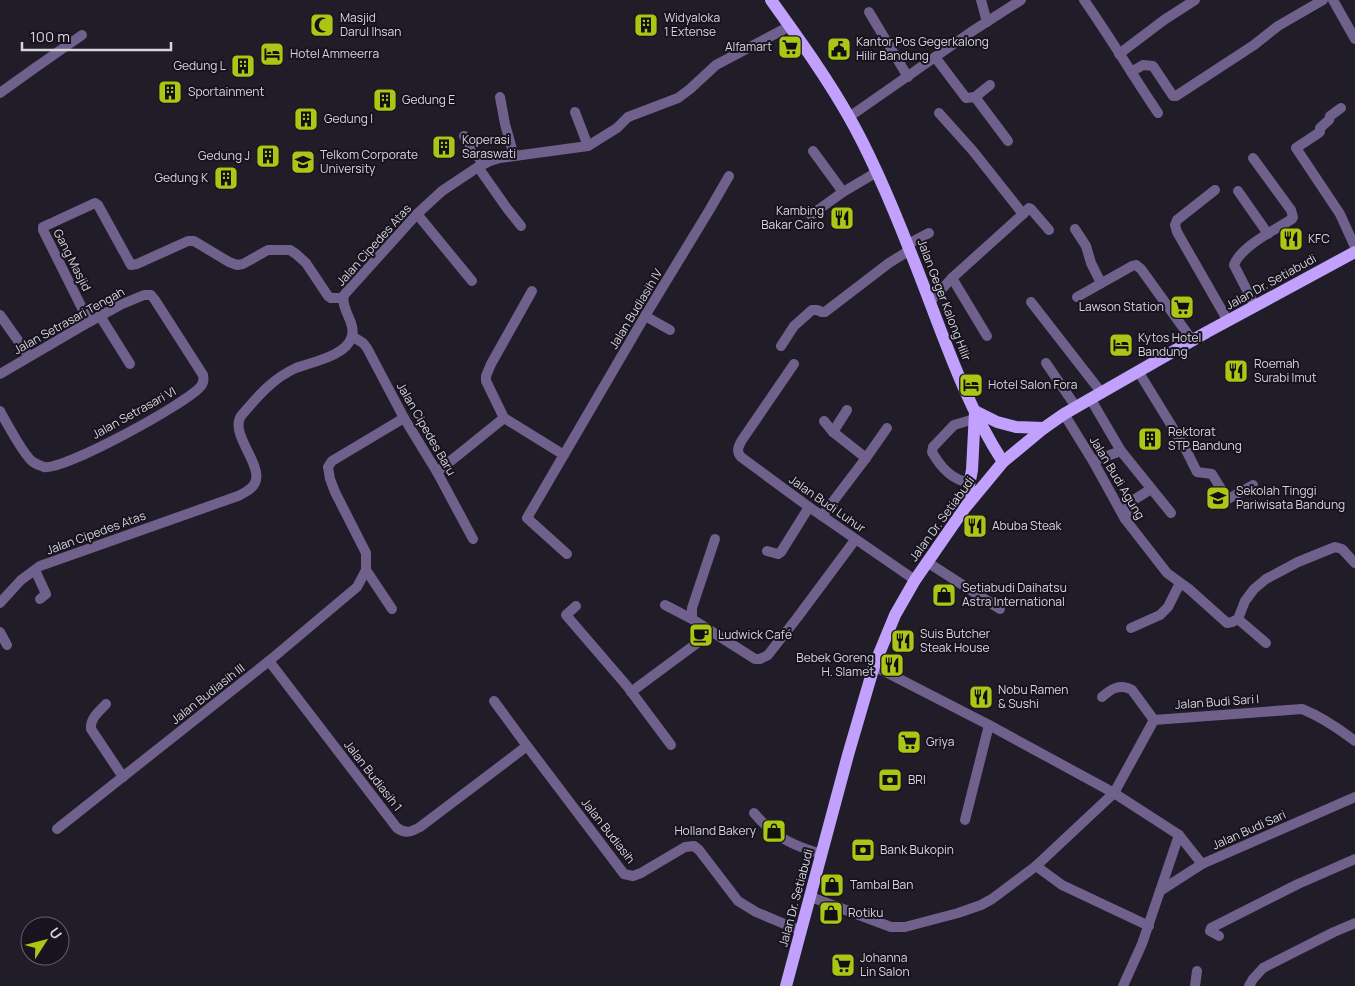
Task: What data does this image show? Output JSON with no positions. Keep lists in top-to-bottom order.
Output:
{
  "streets": {
    "main road": ["Jalan Dr. Setiabudi", "Jalan Geger Kalong Hilir"],
    "street": [
      "Jalan Cipedes Atas",
      "Gang Masjid",
      "Jalan Budiasih IV",
      "Jalan Setrasari Tengah",
      "Jalan Setrasari VI",
      "Jalan Cipedes Baru",
      "Jalan Budi Agung",
      "Jalan Budi Luhur",
      "Jalan Budiasih III",
      "Jalan Budi Sari I",
      "Jalan Budiasih 1",
      "Jalan Budi Sari",
      "Jalan Budiasih"
    ]
  },
  "crossings": [
    ["Jalan Cipedes Atas", "Gang Masjid"],
    ["Jalan Cipedes Atas", "Jalan Geger Kalong Hilir"],
    ["Jalan Cipedes Atas", "Jalan Cipedes Baru"],
    ["Gang Masjid", "Jalan Setrasari Tengah"],
    ["Jalan Dr. Setiabudi", "Jalan Geger Kalong Hilir"],
    ["Jalan Dr. Setiabudi", "Jalan Budi Agung"],
    ["Jalan Dr. Setiabudi", "Jalan Budi Luhur"],
    ["Jalan Dr. Setiabudi", "Jalan Budi Sari"],
    ["Jalan Dr. Setiabudi", "Jalan Budiasih"],
    ["Jalan Setrasari Tengah", "Jalan Setrasari VI"],
    ["Jalan Budiasih III", "Jalan Budiasih 1"],
    ["Jalan Budiasih 1", "Jalan Budiasih"]
  ],
  "places": {
    "mosque": ["Masjid Darul Ihsan"],
    "building": [
      "Widyaloka 1 Extense",
      "Gedung L",
      "Sportainment",
      "Gedung E",
      "Gedung I",
      "Koperasi Saraswati",
      "Gedung J",
      "Gedung K",
      "Rektorat STP Bandung"
    ],
    "supermarket": [
      "Alfamart",
      "Lawson Station",
      "Griya",
      "Johanna Lin Salon"
    ],
    "public building": ["Kantor Pos Gegerkalong Hilir Bandung"],
    "hotel": ["Hotel Ammeerra", "Kytos Hotel Bandung", "Hotel Salon Fora"],
    "school or university": ["Telkom Corporate University", "Sekolah Tinggi Pariwisata Bandung"],
    "restaurant": [
      "Kambing Bakar Cairo",
      "KFC",
      "Roemah Surabi Imut",
      "Abuba Steak",
      "Suis Butcher Steak House",
      "Bebek Goreng H. Slamet",
      "Nobu Ramen & Sushi"
    ],
    "shop": [
      "Setiabudi Daihatsu Astra International",
      "Holland Bakery",
      "Tambal Ban",
      "Rotiku"
    ],
    "cafe": ["Ludwick Café"],
    "bank": ["BRI", "Bank Bukopin"]
  },
  "scale_bar": "100 m",
  "north": "top right"
}
